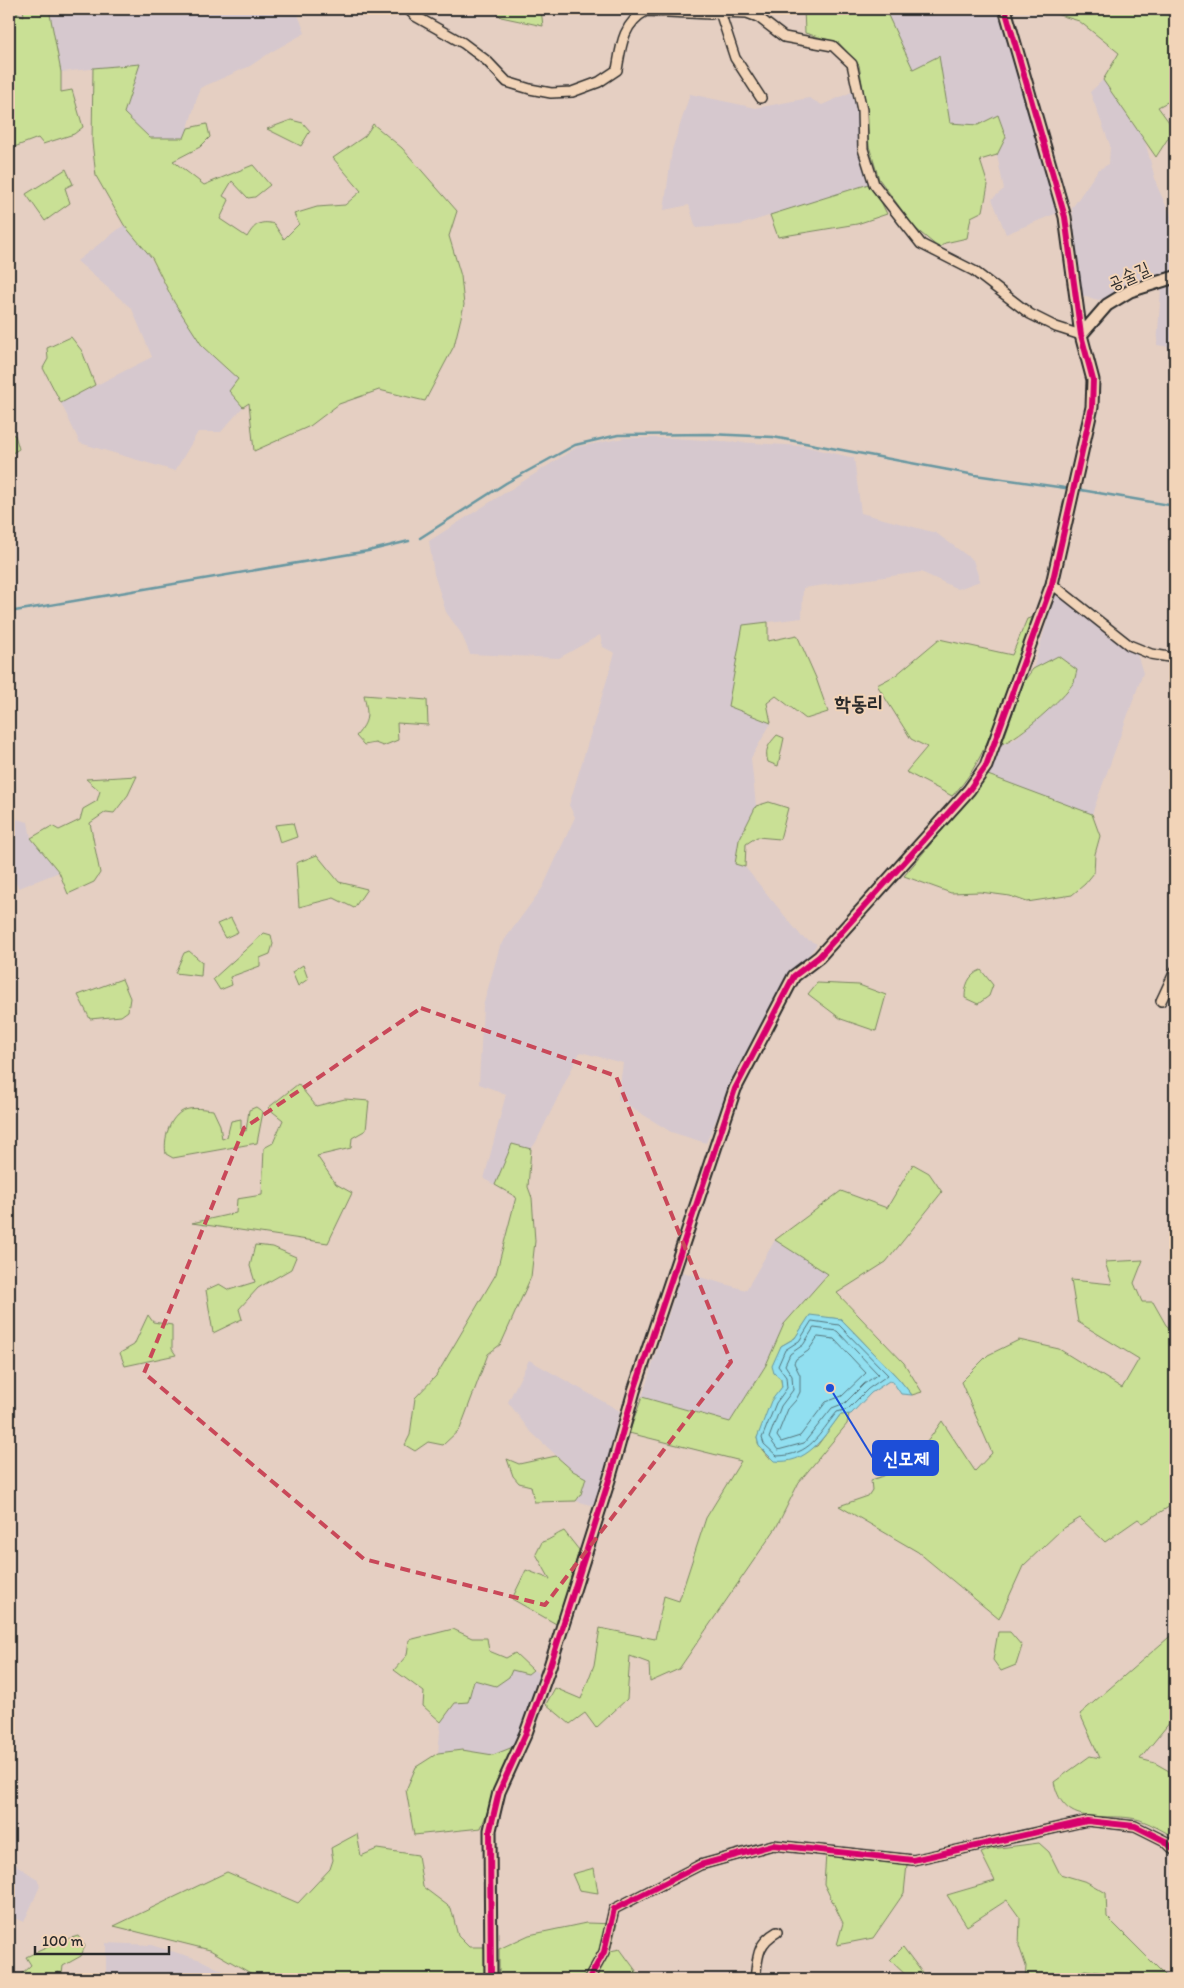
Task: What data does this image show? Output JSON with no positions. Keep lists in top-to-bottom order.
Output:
{
  "streets": {
    "street": ["공술길"]
  },
  "districts": ["학동리"],
  "places": ["신모제"],
  "scale_bar": "100 m"
}
